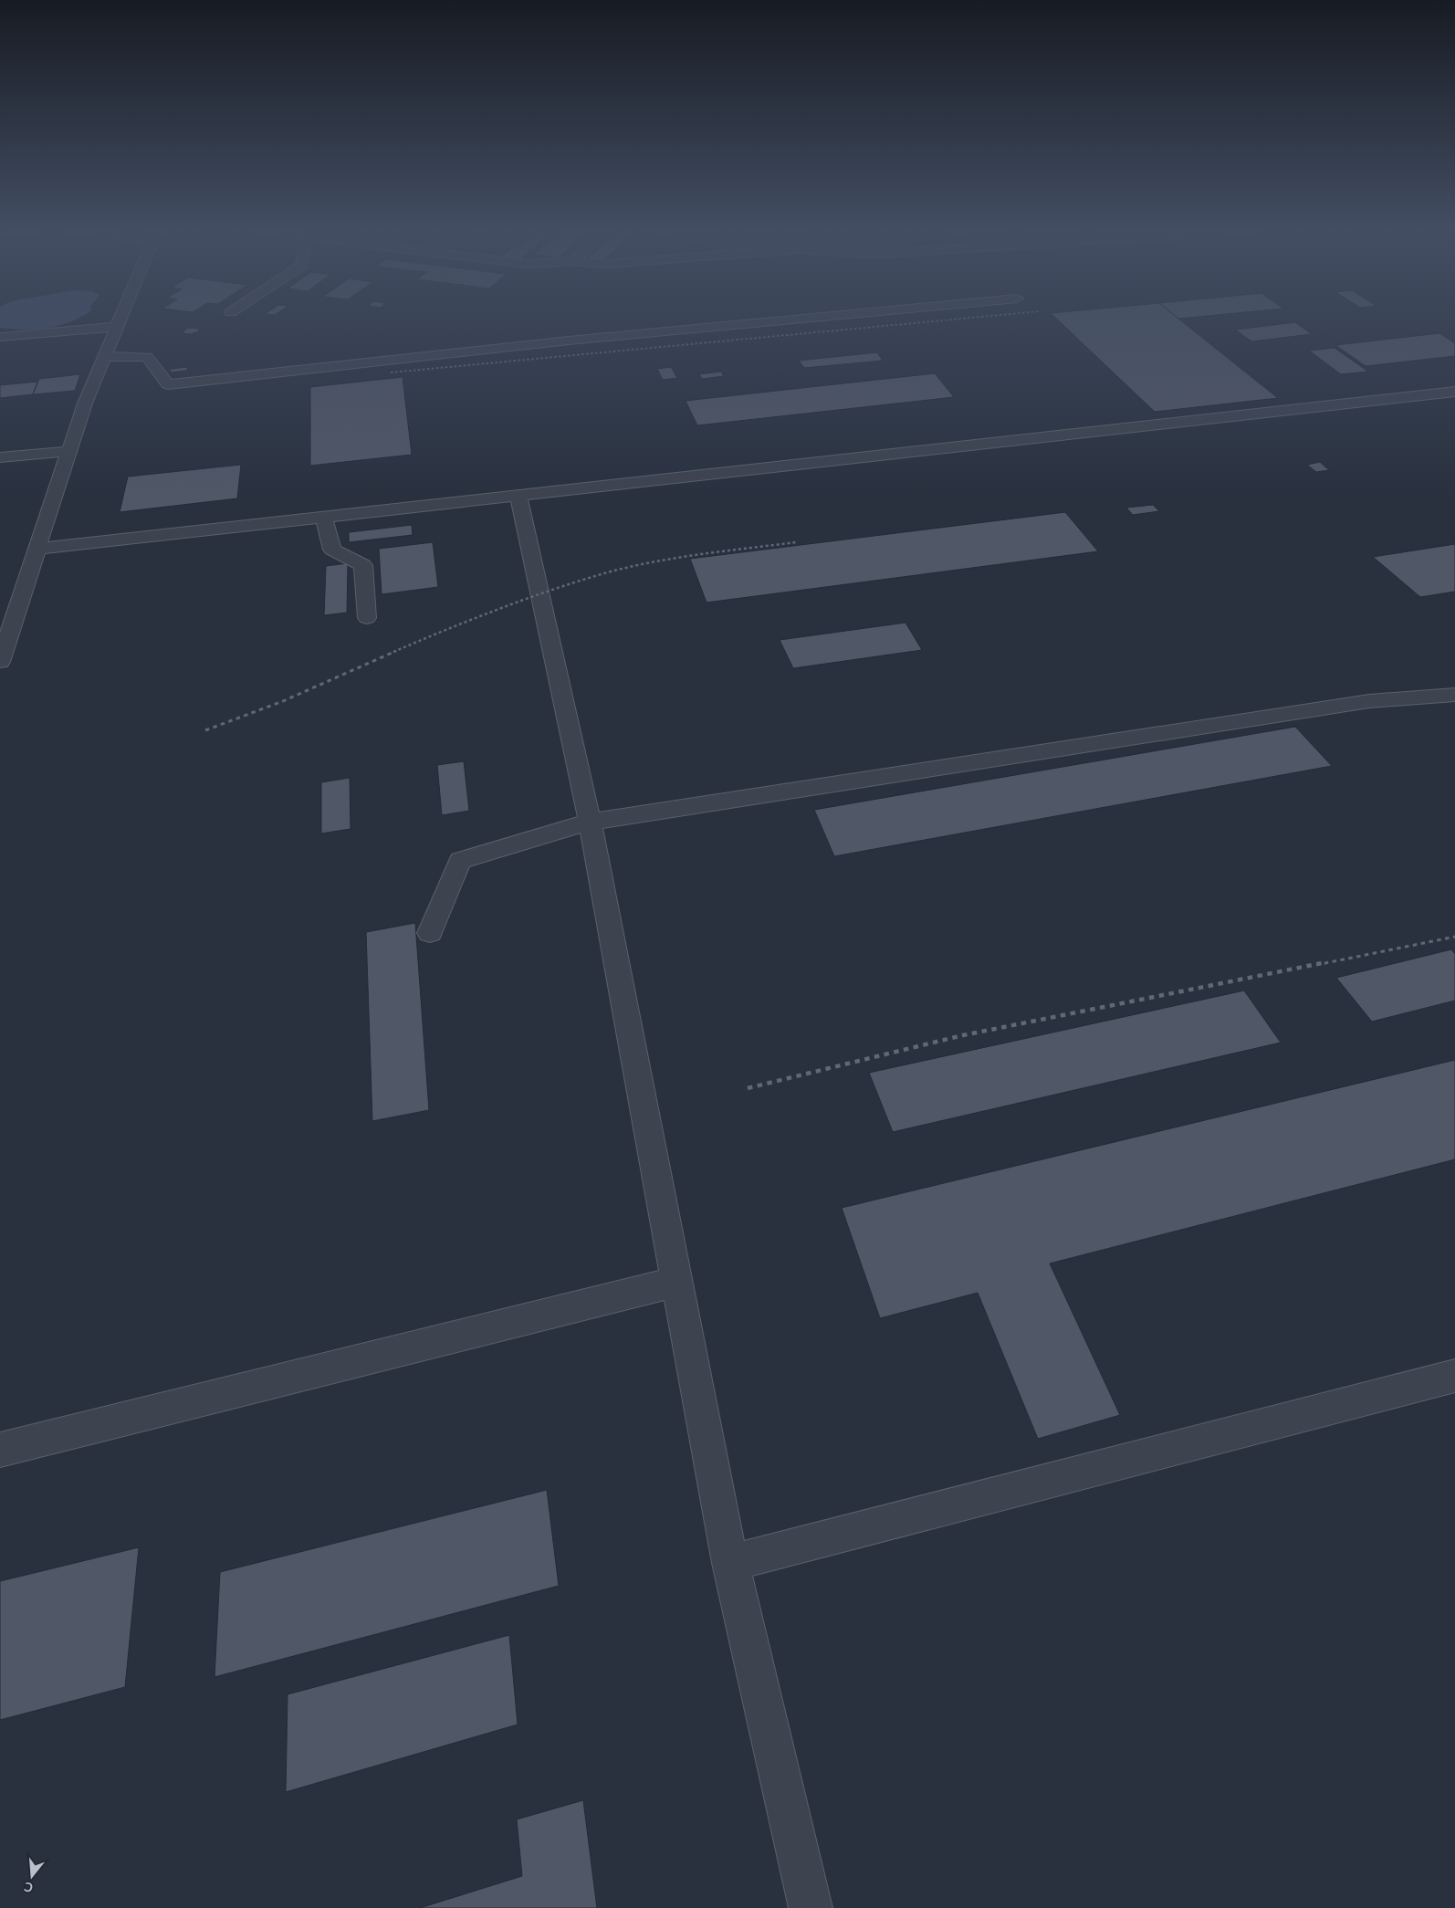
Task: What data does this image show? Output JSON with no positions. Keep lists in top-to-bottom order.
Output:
{
  "north": "bottom"
}
